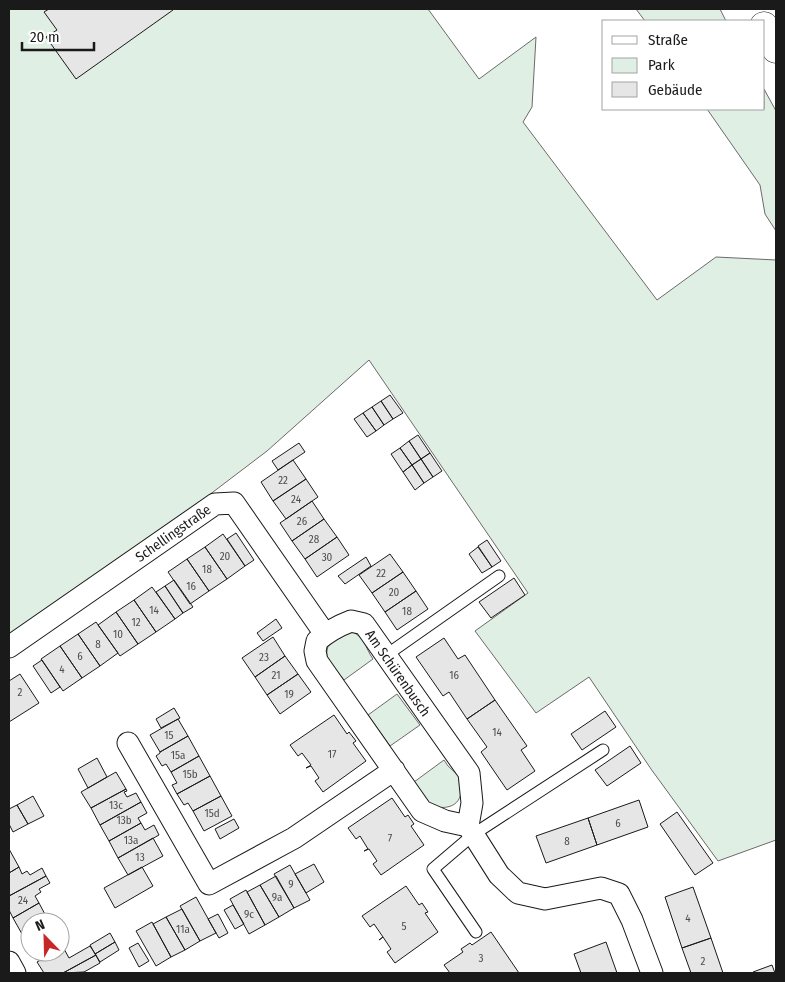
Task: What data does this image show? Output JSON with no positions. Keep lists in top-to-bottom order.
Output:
{
  "streets": {
    "street": ["Schellingstraße", "Am Schürenbusch"]
  },
  "crossings": [
    ["Schellingstraße", "Am Schürenbusch"]
  ],
  "house_numbers": [
    "22",
    "24",
    "26",
    "28",
    "20",
    "30",
    "18",
    "22",
    "16",
    "20",
    "14",
    "18",
    "12",
    "10",
    "8",
    "6",
    "23",
    "4",
    "21",
    "16",
    "2",
    "19",
    "14",
    "15",
    "17",
    "15a",
    "15b",
    "13c",
    "15d",
    "13b",
    "6",
    "7",
    "13a",
    "8",
    "13",
    "9",
    "9a",
    "24",
    "9c",
    "4",
    "5",
    "11a",
    "3",
    "2"
  ],
  "legend": ["Straße", "Park", "Gebäude"],
  "scale_bar": "20 m",
  "north": "top left"
}
